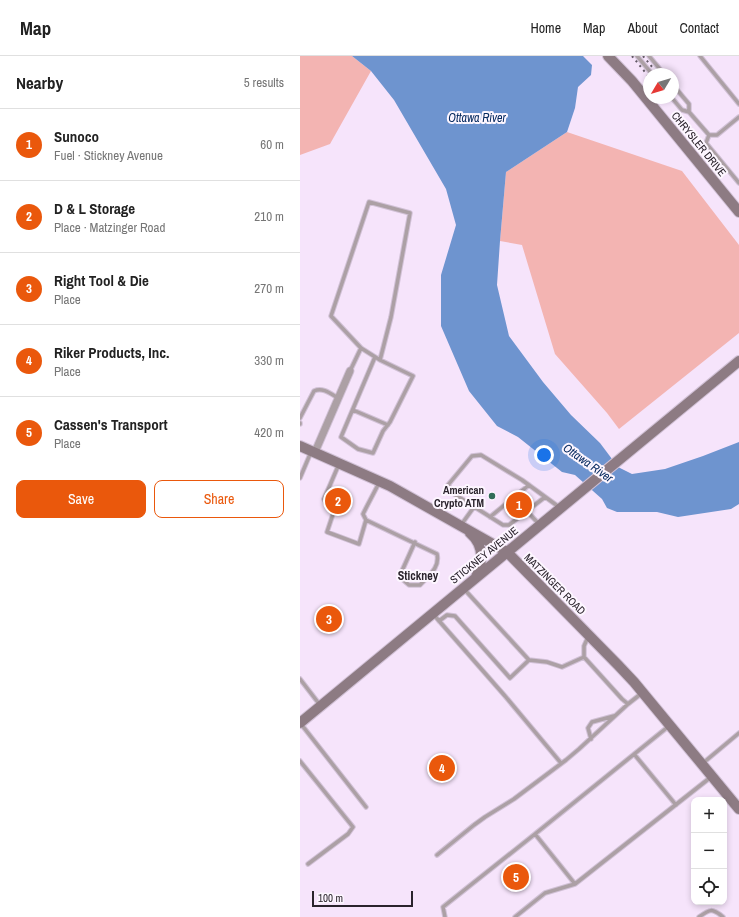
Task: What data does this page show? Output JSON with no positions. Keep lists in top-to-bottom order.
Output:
{
  "streets": {
    "street": ["CHRYSLER DRIVE", "STICKNEY AVENUE", "MATZINGER ROAD"]
  },
  "crossings": [
    ["STICKNEY AVENUE", "MATZINGER ROAD"]
  ],
  "districts": ["Stickney"],
  "water": ["Ottawa River"],
  "places": ["American Crypto ATM"],
  "scale_bar": "100 m",
  "north": "bottom left",
  "page": {
    "header": "Map",
    "nav": [
      "Home",
      "Map",
      "About",
      "Contact"
    ],
    "heading": ["Nearby", "5 results"],
    "list": [
      {
        "mark": "1",
        "name": "Sunoco",
        "note": "Fuel · Stickney Avenue",
        "value": "60 m"
      },
      {
        "mark": "2",
        "name": "D & L Storage",
        "note": "Place · Matzinger Road",
        "value": "210 m"
      },
      {
        "mark": "3",
        "name": "Right Tool & Die",
        "note": "Place",
        "value": "270 m"
      },
      {
        "mark": "4",
        "name": "Riker Products, Inc.",
        "note": "Place",
        "value": "330 m"
      },
      {
        "mark": "5",
        "name": "Cassen's Transport",
        "note": "Place",
        "value": "420 m"
      }
    ],
    "buttons": ["Save", "Share"],
    "pins": [
      "2",
      "1",
      "3",
      "4",
      "5"
    ],
    "map_buttons": ["+", "−"],
    "scale": "100 m"
  }
}
